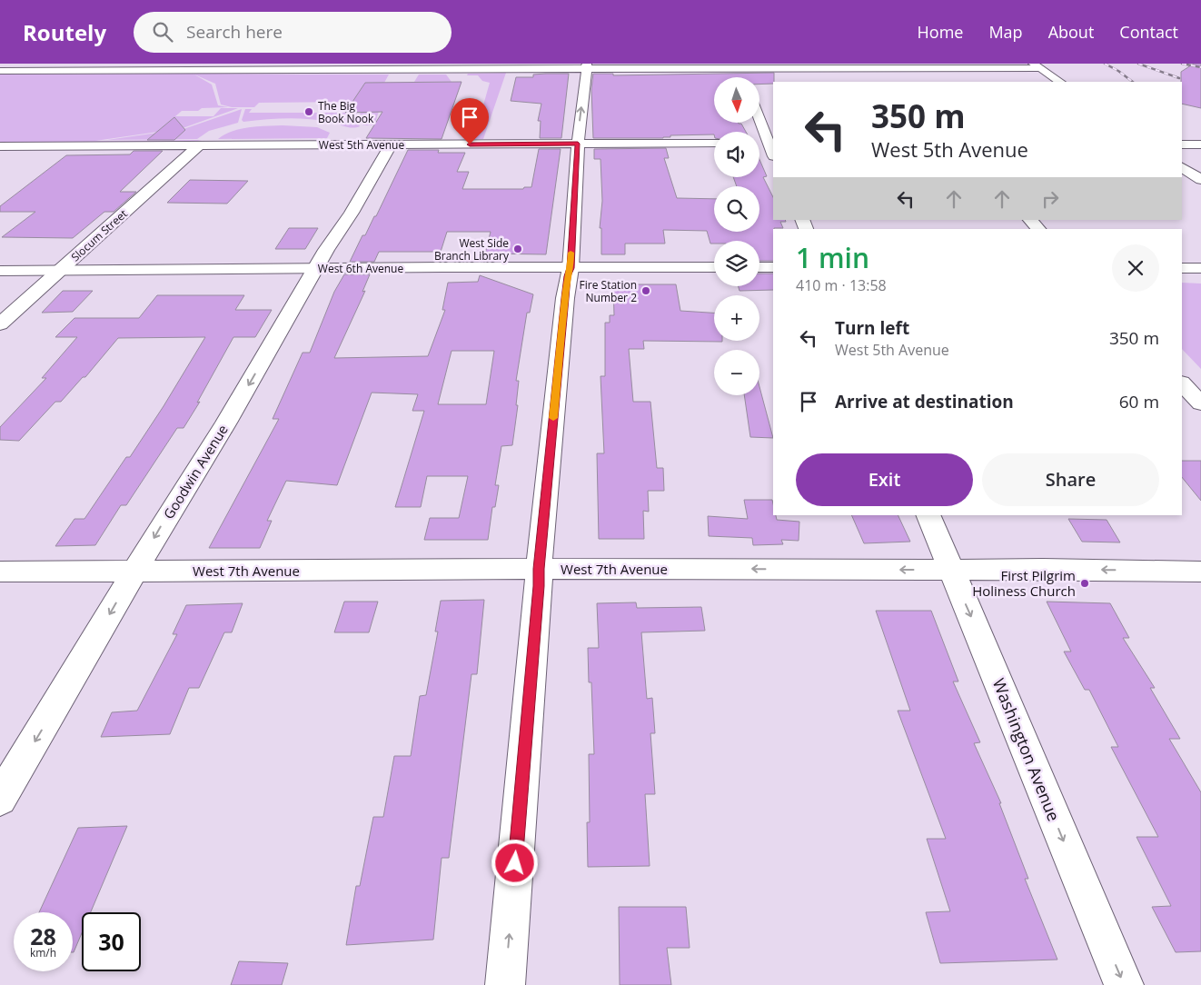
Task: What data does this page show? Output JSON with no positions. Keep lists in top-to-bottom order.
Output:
{
  "streets": {
    "street": [
      "West 5th Avenue",
      "Slocum Street",
      "West 6th Avenue",
      "Goodwin Avenue",
      "West 7th Avenue",
      "Washington Avenue"
    ]
  },
  "crossings": [
    ["West 5th Avenue", "Slocum Street"],
    ["West 5th Avenue", "Goodwin Avenue"],
    ["Slocum Street", "West 6th Avenue"],
    ["West 6th Avenue", "Goodwin Avenue"],
    ["Goodwin Avenue", "West 7th Avenue"],
    ["West 7th Avenue", "Washington Avenue"]
  ],
  "one_way": ["Goodwin Avenue", "West 7th Avenue", "Washington Avenue"],
  "places": [
    "The Big Book Nook",
    "West Side Branch Library",
    "Fire Station Number 2",
    "First Pilgrim Holiness Church"
  ],
  "north": "bottom",
  "page": {
    "header": "Routely",
    "search": "Search here",
    "nav": [
      "Home",
      "Map",
      "About",
      "Contact"
    ],
    "map_buttons": ["+", "−"],
    "turn": ["350 m", "West 5th Avenue"],
    "heading": ["1 min", "410 m · 13:58"],
    "list": [
      {
        "name": "Turn left",
        "note": "West 5th Avenue",
        "value": "350 m"
      },
      {
        "name": "Arrive at destination",
        "value": "60 m"
      }
    ],
    "buttons": ["Exit", "Share"],
    "speed": "28 km/h",
    "limit": "30"
  }
}
